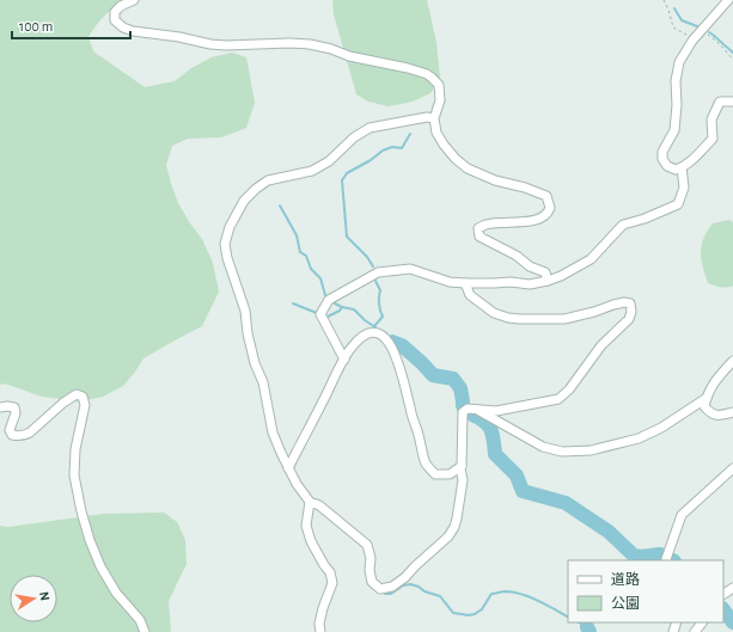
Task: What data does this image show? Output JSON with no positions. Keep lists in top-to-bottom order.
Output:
{
  "legend": ["道路", "公園"],
  "scale_bar": "100 m",
  "north": "right"
}
